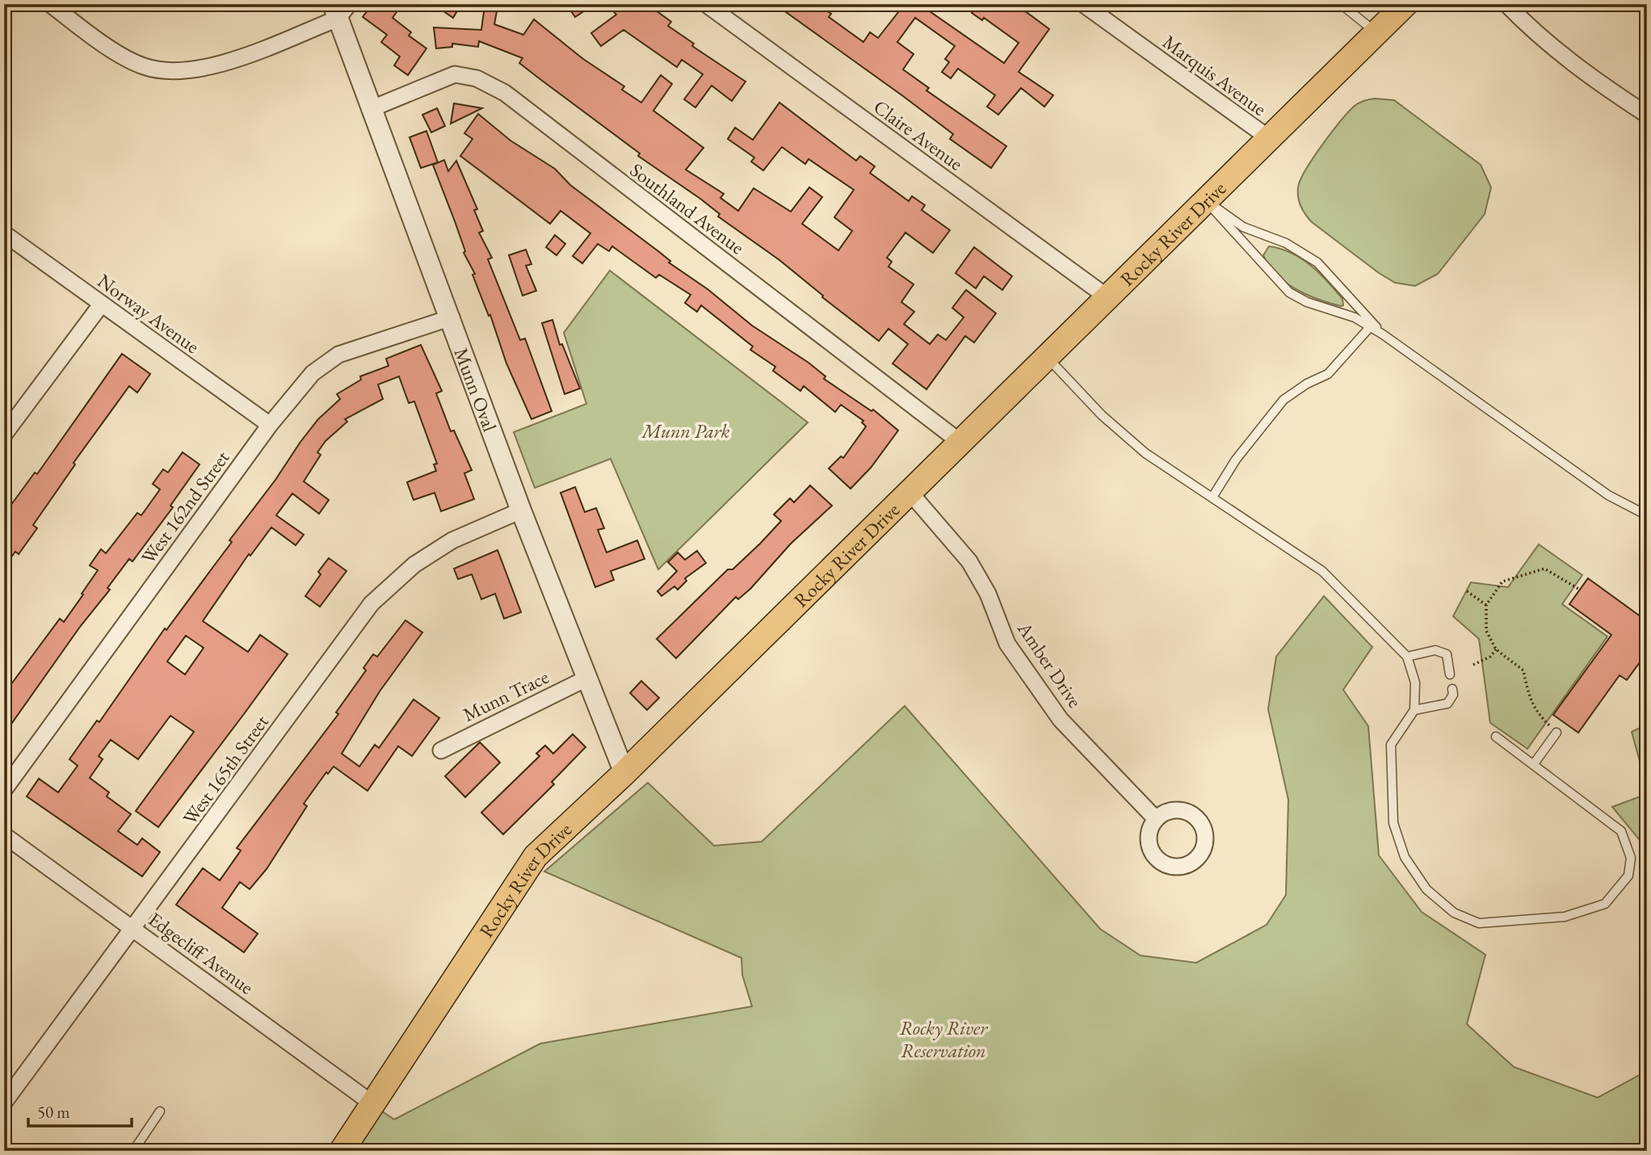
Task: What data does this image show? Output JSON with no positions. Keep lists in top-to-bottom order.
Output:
{
  "streets": {
    "main road": ["Rocky River Drive"],
    "street": [
      "Marquis Avenue",
      "Claire Avenue",
      "Southland Avenue",
      "Norway Avenue",
      "Munn Oval",
      "West 162nd Street",
      "Amber Drive",
      "Munn Trace",
      "West 165th Street",
      "Edgecliff Avenue"
    ]
  },
  "crossings": [
    ["Marquis Avenue", "Rocky River Drive"],
    ["Claire Avenue", "Rocky River Drive"],
    ["Southland Avenue", "Rocky River Drive"],
    ["Southland Avenue", "Munn Oval"],
    ["Rocky River Drive", "Munn Oval"],
    ["Rocky River Drive", "Amber Drive"],
    ["Rocky River Drive", "Edgecliff Avenue"],
    ["Norway Avenue", "West 162nd Street"],
    ["Munn Oval", "West 162nd Street"],
    ["Munn Oval", "Munn Trace"],
    ["Munn Oval", "West 165th Street"],
    ["West 165th Street", "Edgecliff Avenue"]
  ],
  "parks": ["Munn Park", "Rocky River Reservation"],
  "scale_bar": "50 m"
}
